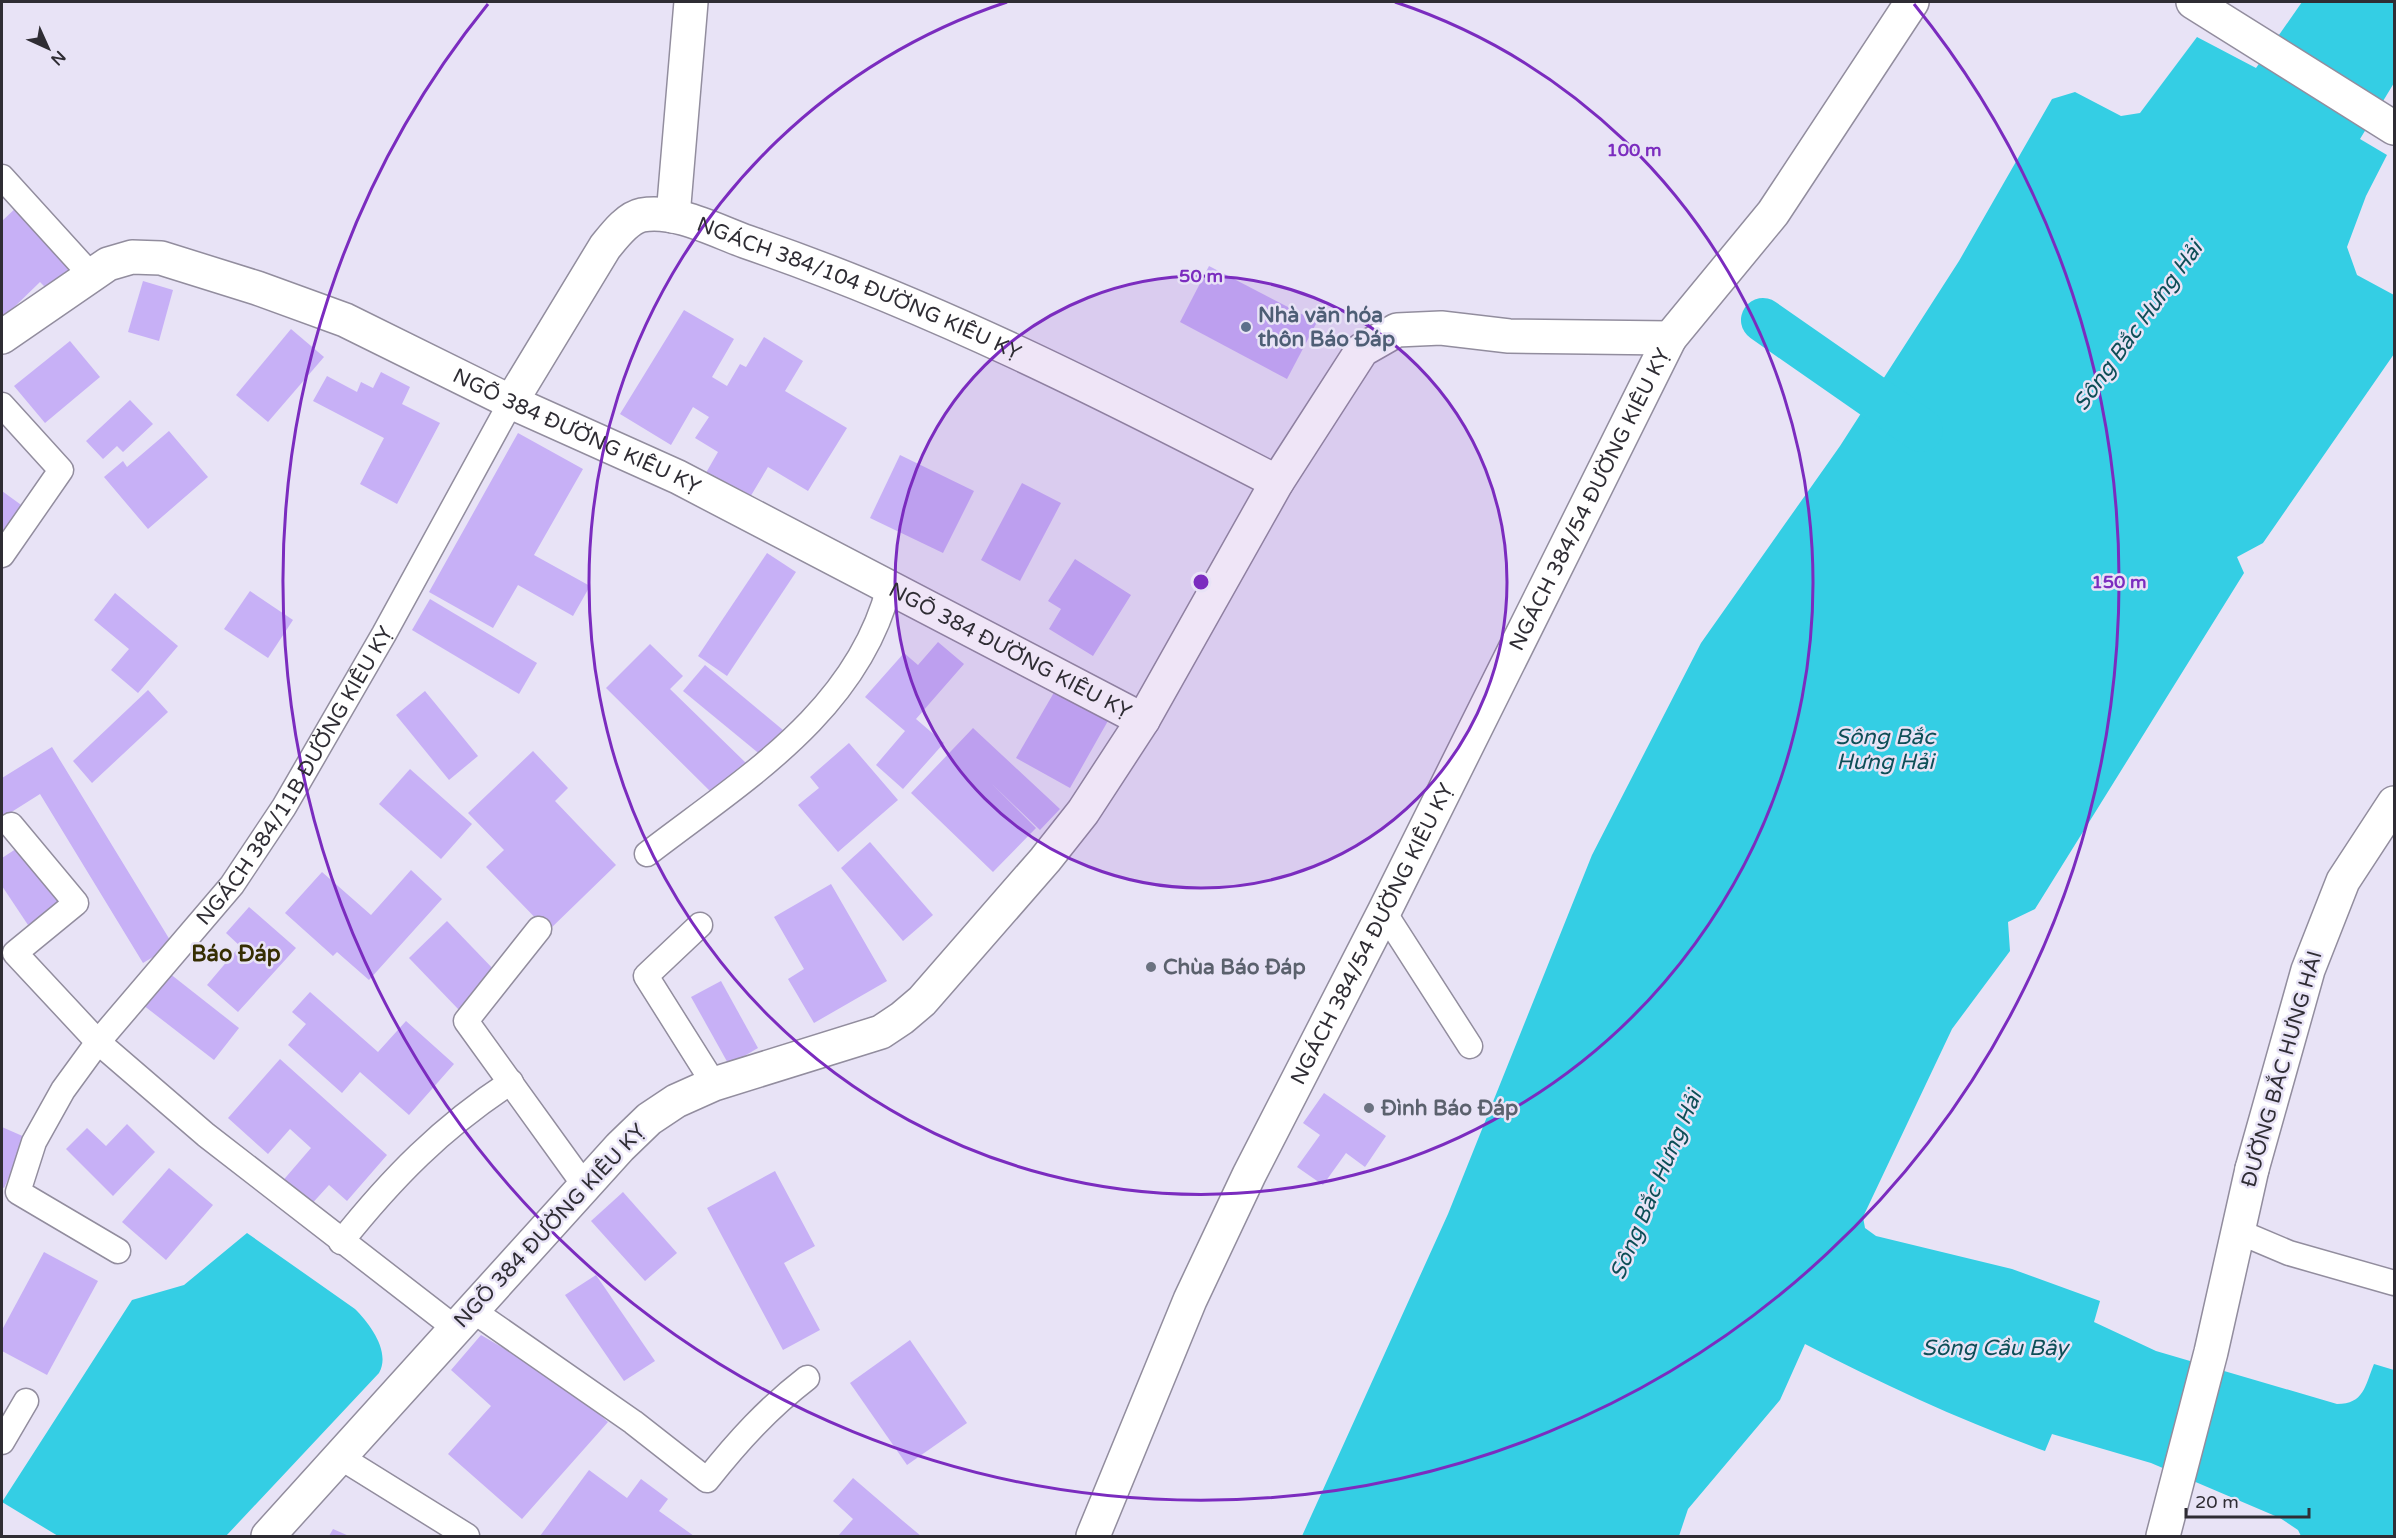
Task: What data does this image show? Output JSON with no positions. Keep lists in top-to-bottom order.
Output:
{
  "streets": {
    "street": [
      "NGÁCH 384/104 ĐƯỜNG KIÊU KỴ",
      "NGÕ 384 ĐƯỜNG KIÊU KỴ",
      "NGÁCH 384/54 ĐƯỜNG KIÊU KỴ",
      "ĐƯỜNG BẮC HƯNG HẢI"
    ],
    "lane": ["NGÁCH 384/11B ĐƯỜNG KIÊU KỴ"]
  },
  "crossings": [
    ["NGÁCH 384/104 ĐƯỜNG KIÊU KỴ", "NGÕ 384 ĐƯỜNG KIÊU KỴ"],
    ["NGÁCH 384/104 ĐƯỜNG KIÊU KỴ", "NGÁCH 384/11B ĐƯỜNG KIÊU KỴ"],
    ["NGÕ 384 ĐƯỜNG KIÊU KỴ", "NGÁCH 384/11B ĐƯỜNG KIÊU KỴ"]
  ],
  "districts": ["Báo Đáp"],
  "water": ["Sông Bắc Hưng Hải", "Sông Cầu Bây"],
  "places": ["Nhà văn hóa thôn Báo Đáp", "Chùa Báo Đáp", "Đình Báo Đáp"],
  "scale_bar": "20 m",
  "north": "bottom right",
  "rings": ["100 m", "50 m", "150 m"]
}
